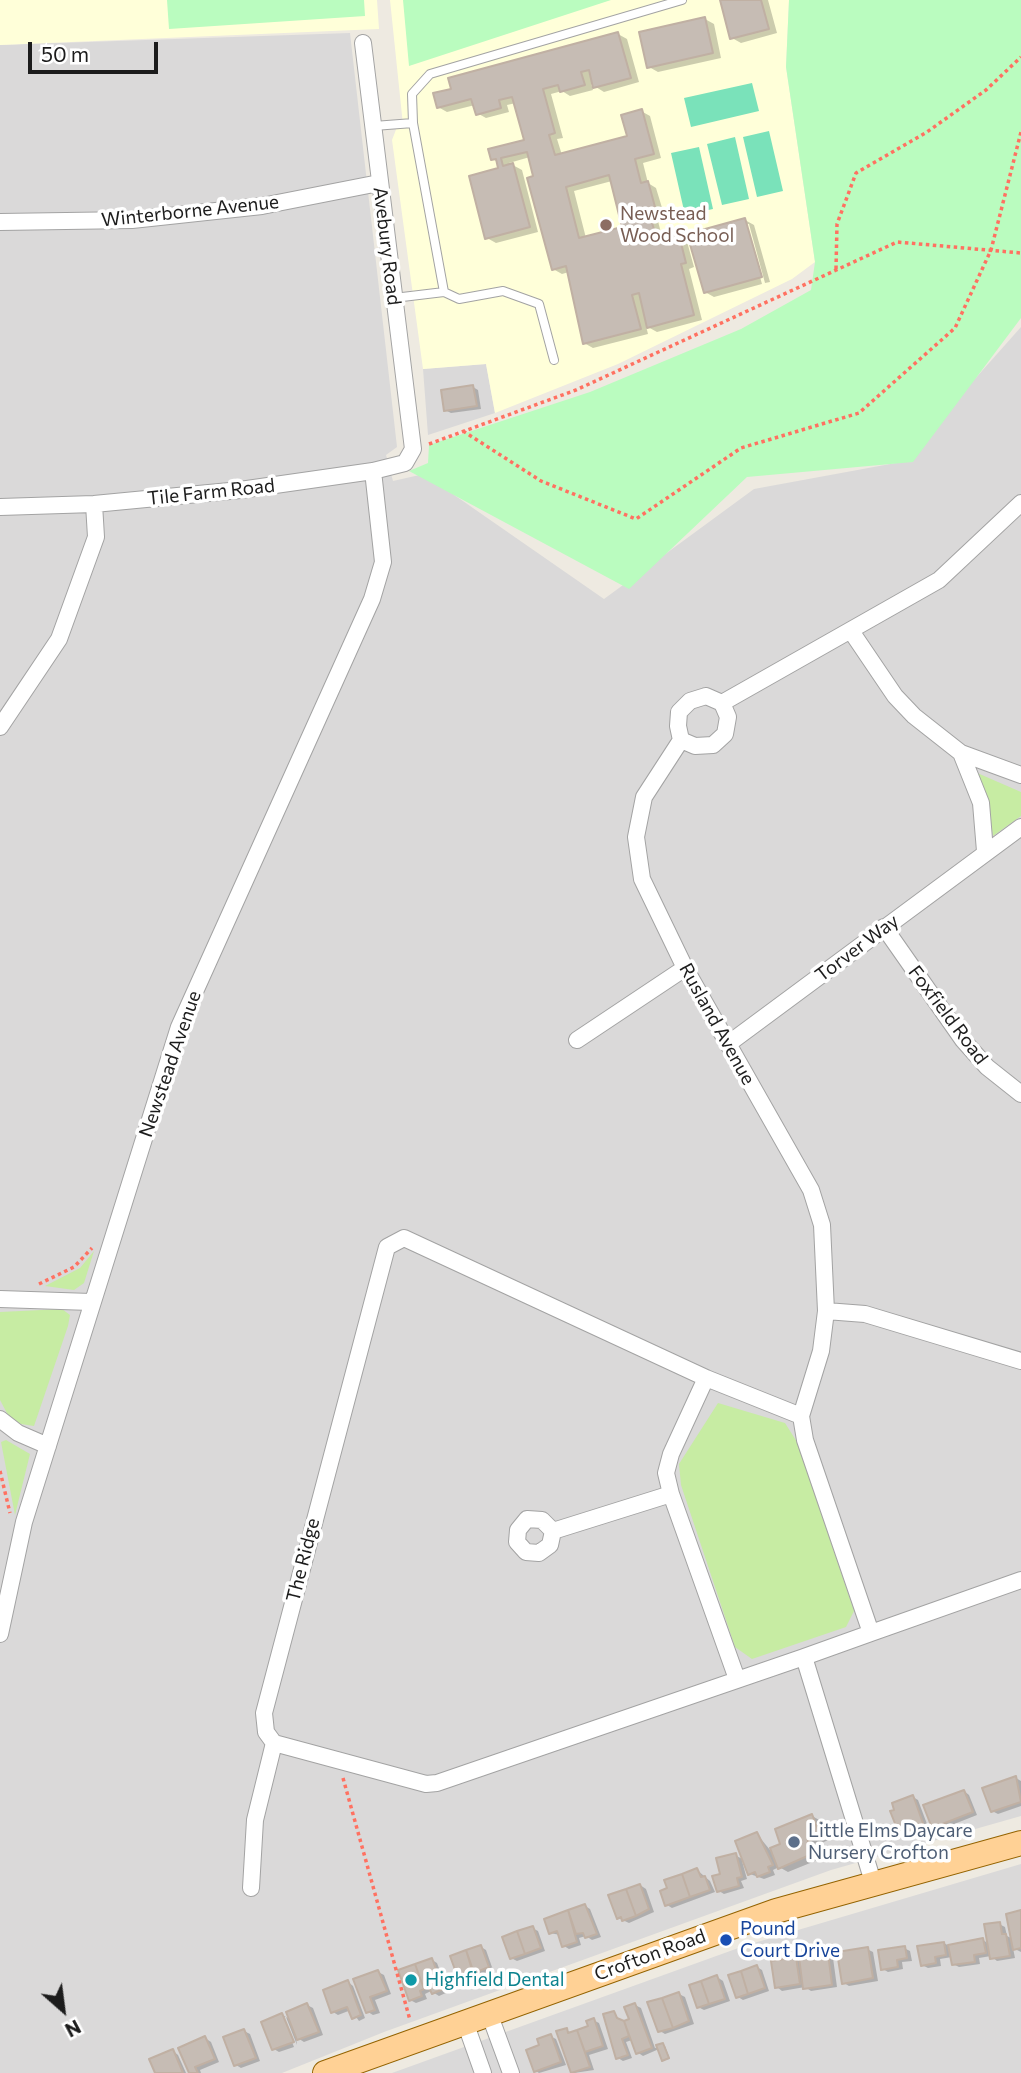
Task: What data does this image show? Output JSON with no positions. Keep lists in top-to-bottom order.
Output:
{
  "streets": {
    "main road": ["Crofton Road"],
    "street": [
      "Winterborne Avenue",
      "Avebury Road",
      "Tile Farm Road",
      "Torver Way",
      "Foxfield Road",
      "Rusland Avenue",
      "Newstead Avenue",
      "The Ridge"
    ]
  },
  "crossings": [
    ["Winterborne Avenue", "Avebury Road"],
    ["Avebury Road", "Tile Farm Road"],
    ["Tile Farm Road", "Newstead Avenue"],
    ["Torver Way", "Foxfield Road"],
    ["Torver Way", "Rusland Avenue"]
  ],
  "places": [
    "Newstead Wood School",
    "Little Elms Daycare Nursery Crofton",
    "Pound Court Drive",
    "Highfield Dental"
  ],
  "scale_bar": "50 m",
  "north": "bottom right"
}
